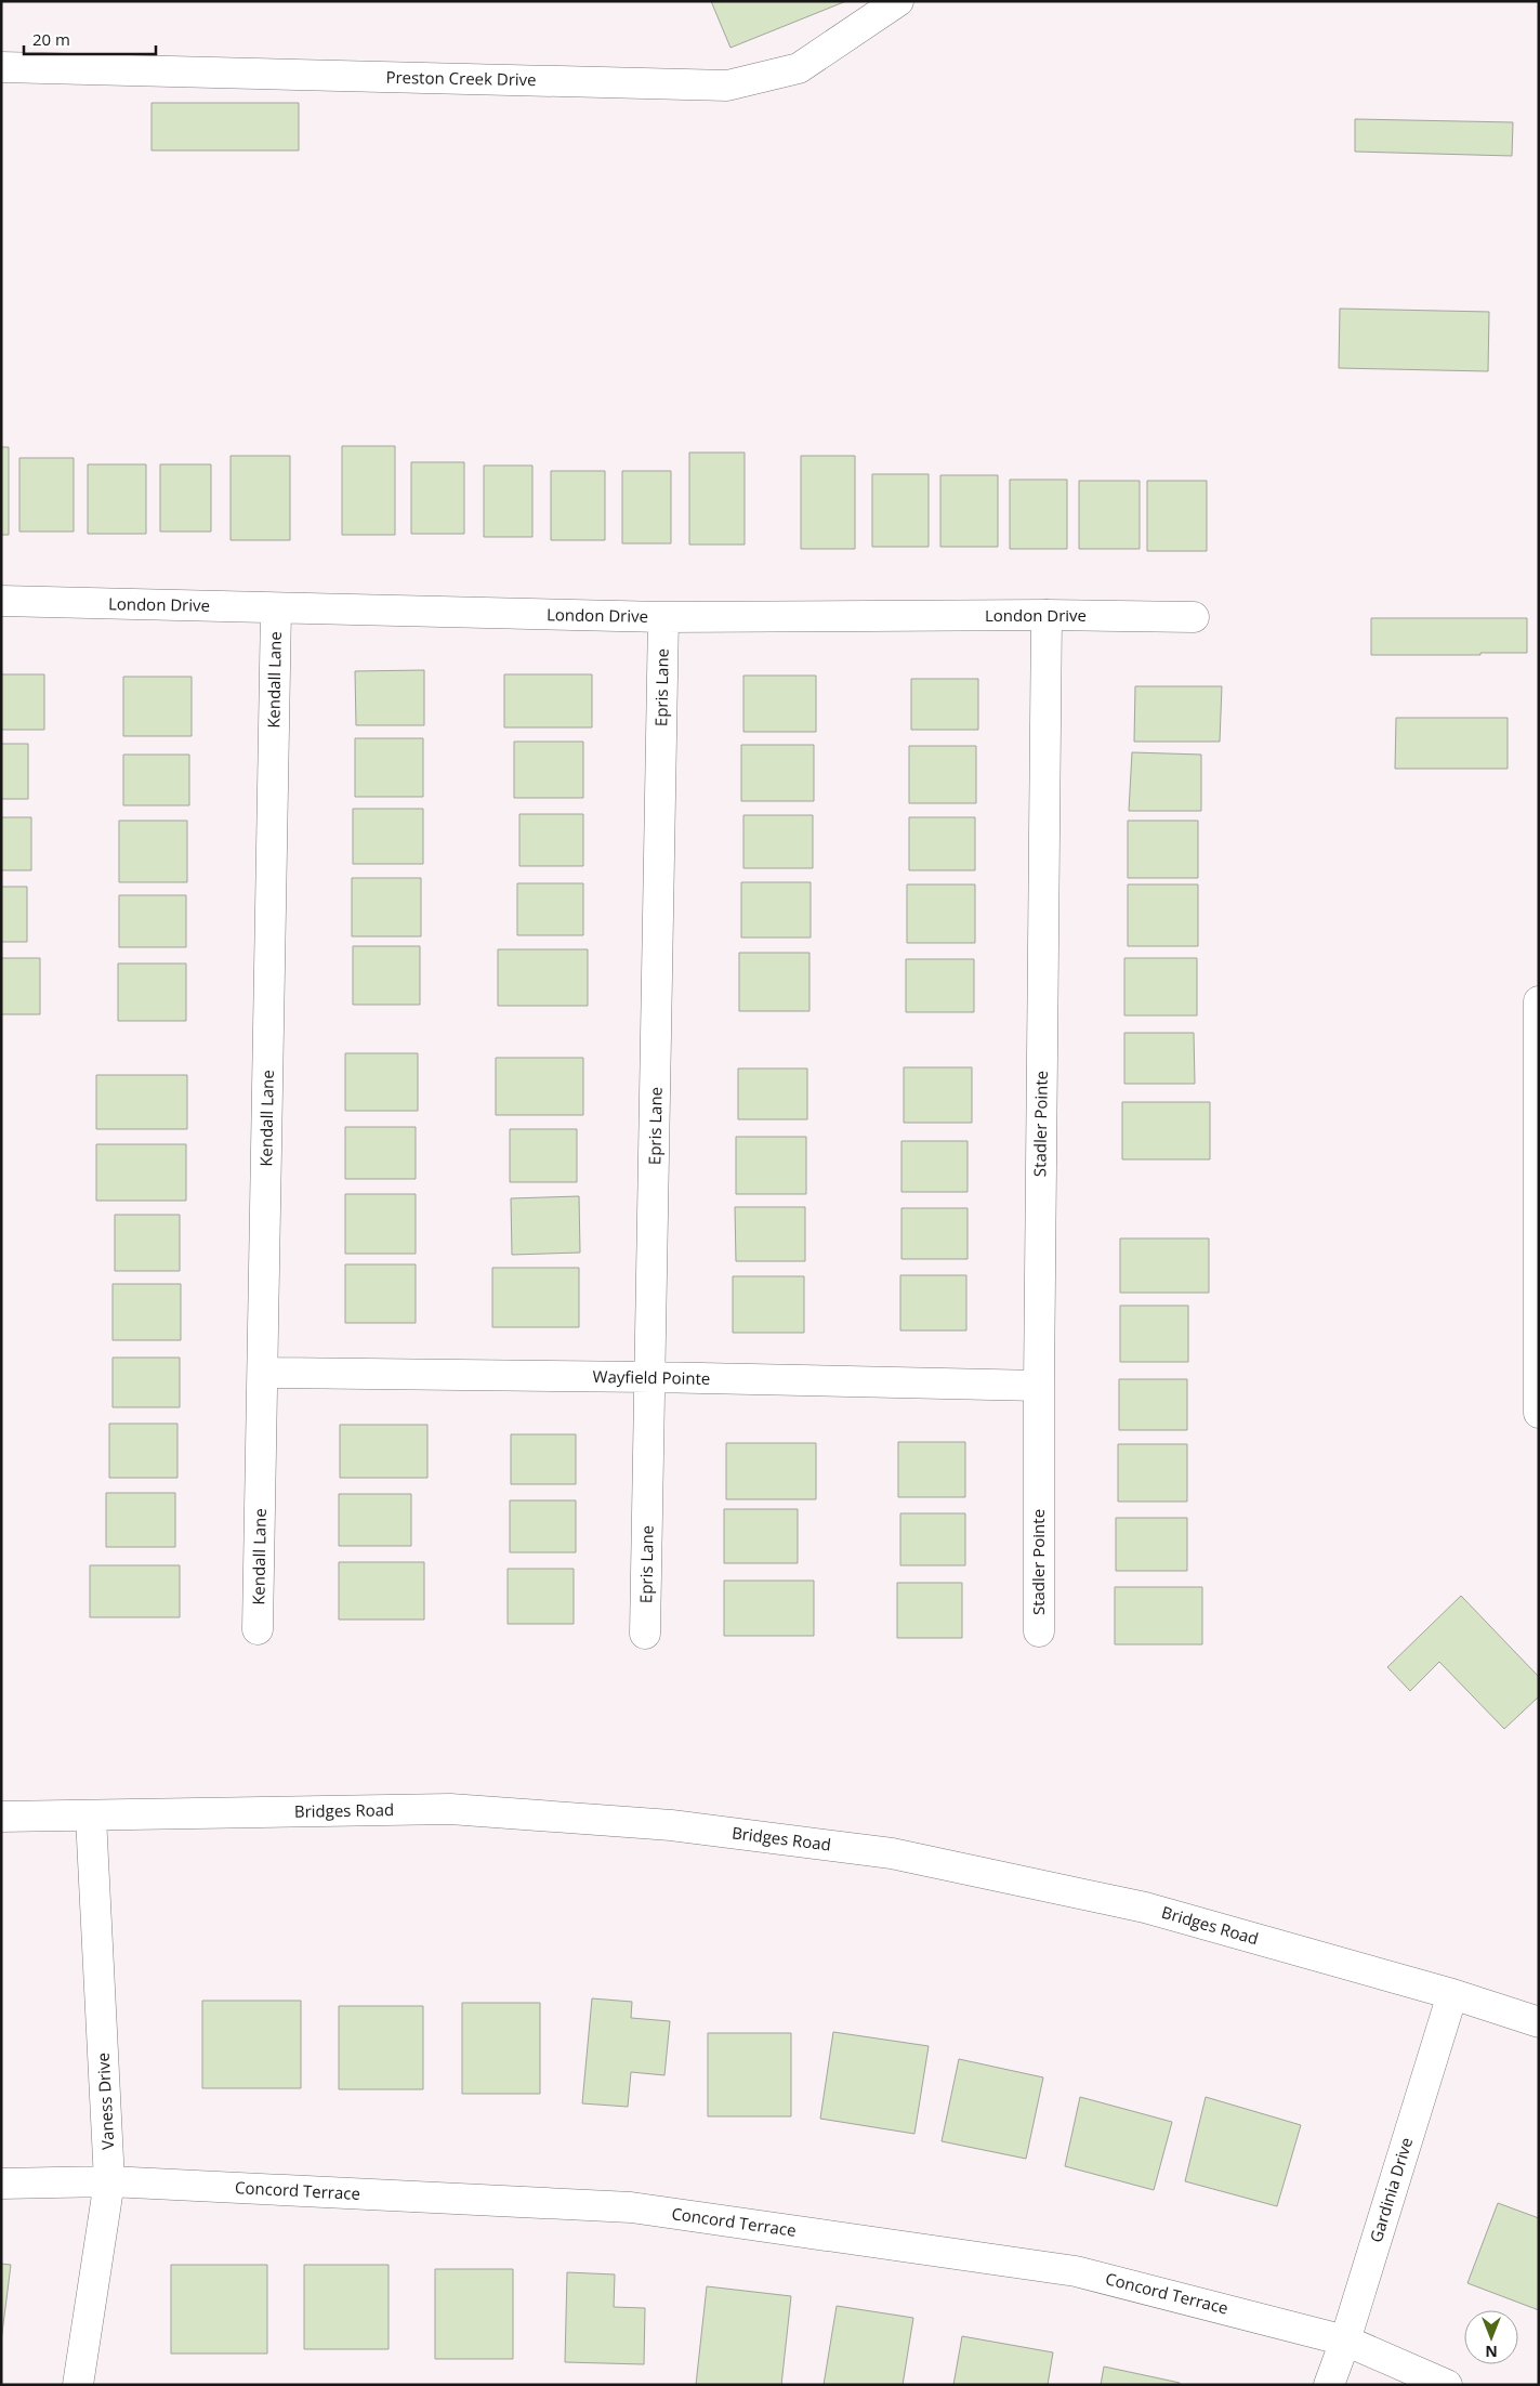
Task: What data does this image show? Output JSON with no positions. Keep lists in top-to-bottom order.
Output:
{
  "streets": {
    "street": [
      "Preston Creek Drive",
      "London Drive",
      "Kendall Lane",
      "Epris Lane",
      "Stadler Pointe",
      "Wayfield Pointe",
      "Bridges Road",
      "Vaness Drive",
      "Gardinia Drive",
      "Concord Terrace"
    ]
  },
  "crossings": [
    ["London Drive", "Kendall Lane"],
    ["London Drive", "Epris Lane"],
    ["London Drive", "Stadler Pointe"],
    ["Kendall Lane", "Wayfield Pointe"],
    ["Epris Lane", "Wayfield Pointe"],
    ["Stadler Pointe", "Wayfield Pointe"],
    ["Bridges Road", "Vaness Drive"],
    ["Bridges Road", "Gardinia Drive"],
    ["Vaness Drive", "Concord Terrace"],
    ["Gardinia Drive", "Concord Terrace"]
  ],
  "scale_bar": "20 m",
  "north": "bottom"
}
